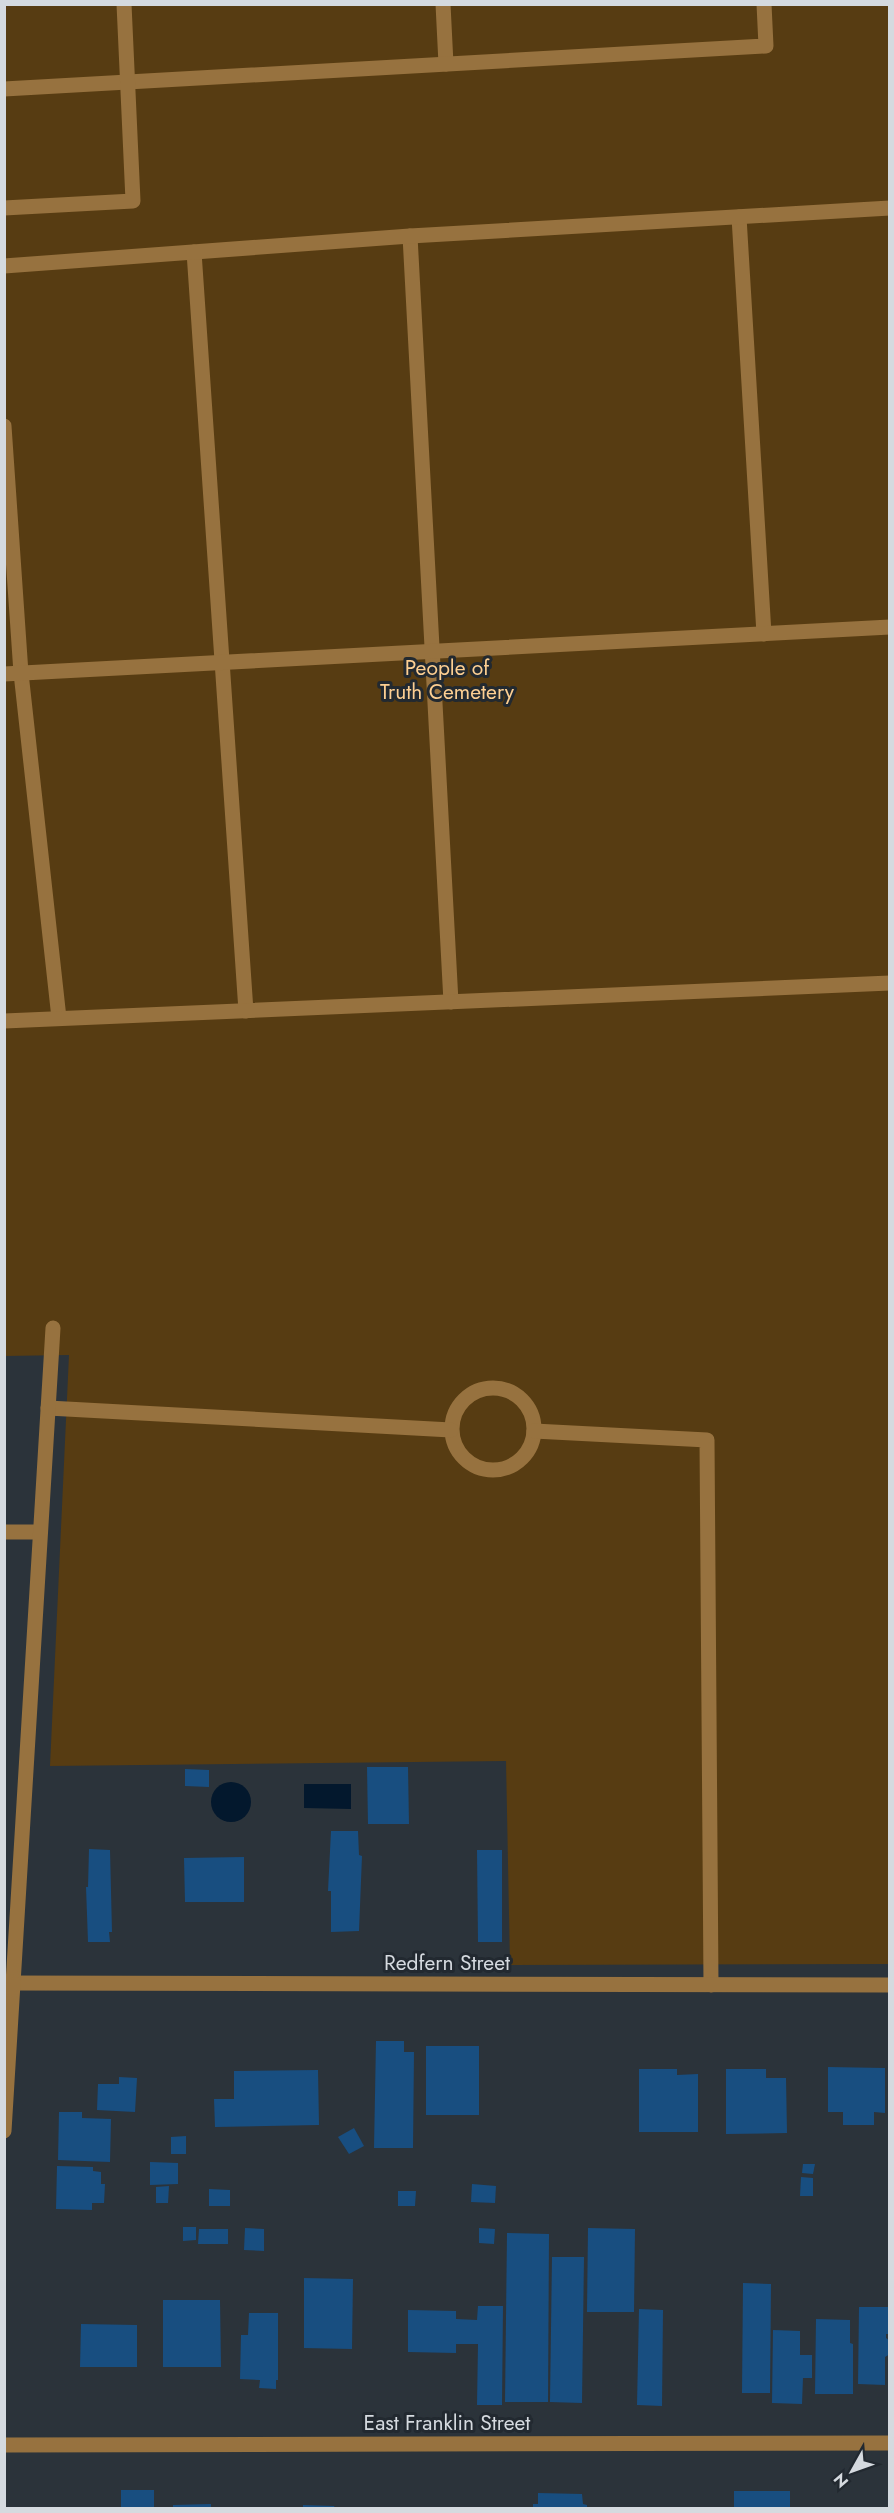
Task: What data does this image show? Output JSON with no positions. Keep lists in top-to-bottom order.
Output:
{
  "streets": {
    "street": ["Redfern Street", "East Franklin Street"]
  },
  "parks": ["People of Truth Cemetery"],
  "north": "bottom left"
}
